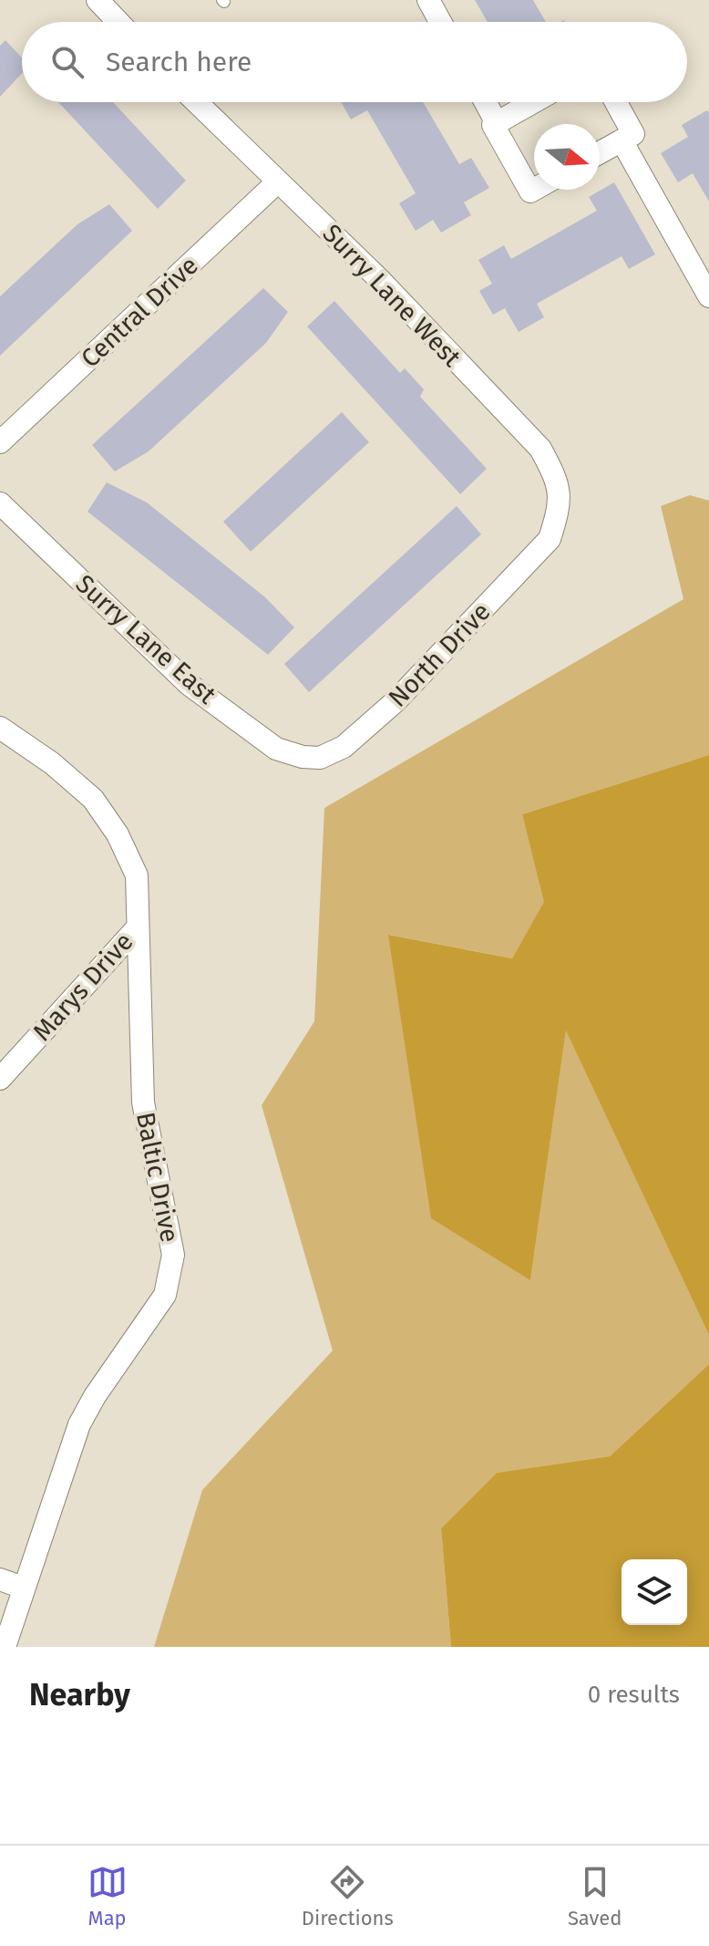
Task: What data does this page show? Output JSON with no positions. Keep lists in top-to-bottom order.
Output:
{
  "streets": {
    "street": [
      "Surry Lane West",
      "Central Drive",
      "Surry Lane East",
      "North Drive",
      "Marys Drive",
      "Baltic Drive"
    ]
  },
  "crossings": [
    ["Surry Lane West", "Central Drive"],
    ["Surry Lane West", "North Drive"],
    ["Surry Lane East", "North Drive"],
    ["Marys Drive", "Baltic Drive"]
  ],
  "north": "right",
  "page": {
    "search": "Search here",
    "heading": ["Nearby", "0 results"],
    "nav": ["Map", "Directions", "Saved"]
  }
}
